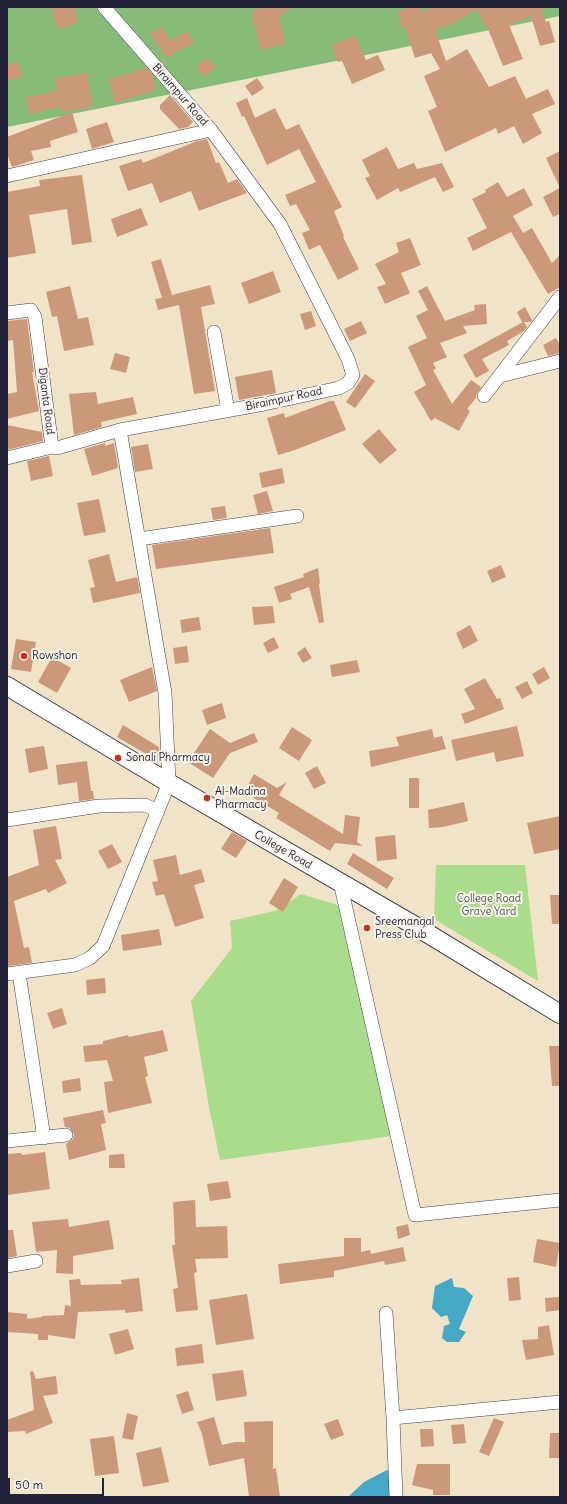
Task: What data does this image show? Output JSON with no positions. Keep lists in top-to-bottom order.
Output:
{
  "streets": {
    "main road": ["College Road"],
    "street": ["Biraimpur Road", "Diganta Road"]
  },
  "crossings": [
    ["Biraimpur Road", "Diganta Road"]
  ],
  "parks": ["College Road Grave Yard"],
  "places": [
    "Rowshon",
    "Sonali Pharmacy",
    "Al-Madina Pharmacy",
    "Sreemangal Press Club"
  ],
  "scale_bar": "50 m"
}
